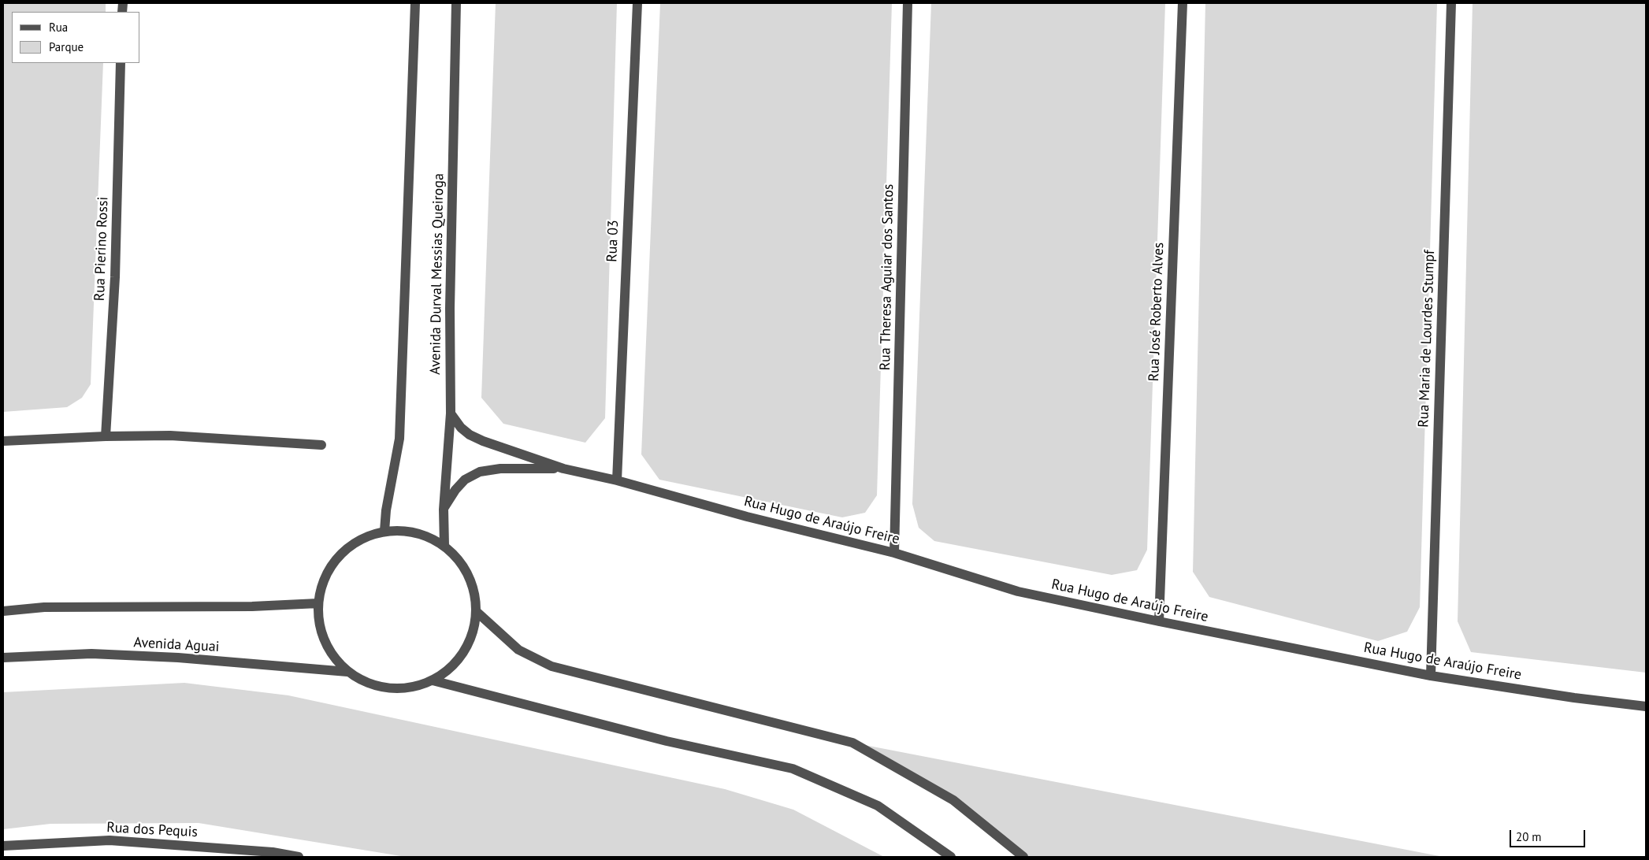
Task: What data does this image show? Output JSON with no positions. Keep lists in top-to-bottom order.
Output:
{
  "streets": {
    "street": [
      "Rua 03",
      "Rua Pierino Rossi",
      "Avenida Durval Messias Queiroga",
      "Rua Theresa Aguiar dos Santos",
      "Rua José Roberto Alves",
      "Rua Maria de Lourdes Stumpf",
      "Rua Hugo de Araújo Freire",
      "Avenida Aguai",
      "Rua dos Pequis"
    ]
  },
  "crossings": [
    ["Rua 03", "Rua Hugo de Araújo Freire"],
    ["Rua Theresa Aguiar dos Santos", "Rua Hugo de Araújo Freire"],
    ["Rua José Roberto Alves", "Rua Hugo de Araújo Freire"],
    ["Rua Maria de Lourdes Stumpf", "Rua Hugo de Araújo Freire"]
  ],
  "legend": ["Rua", "Parque"],
  "scale_bar": "20 m"
}
